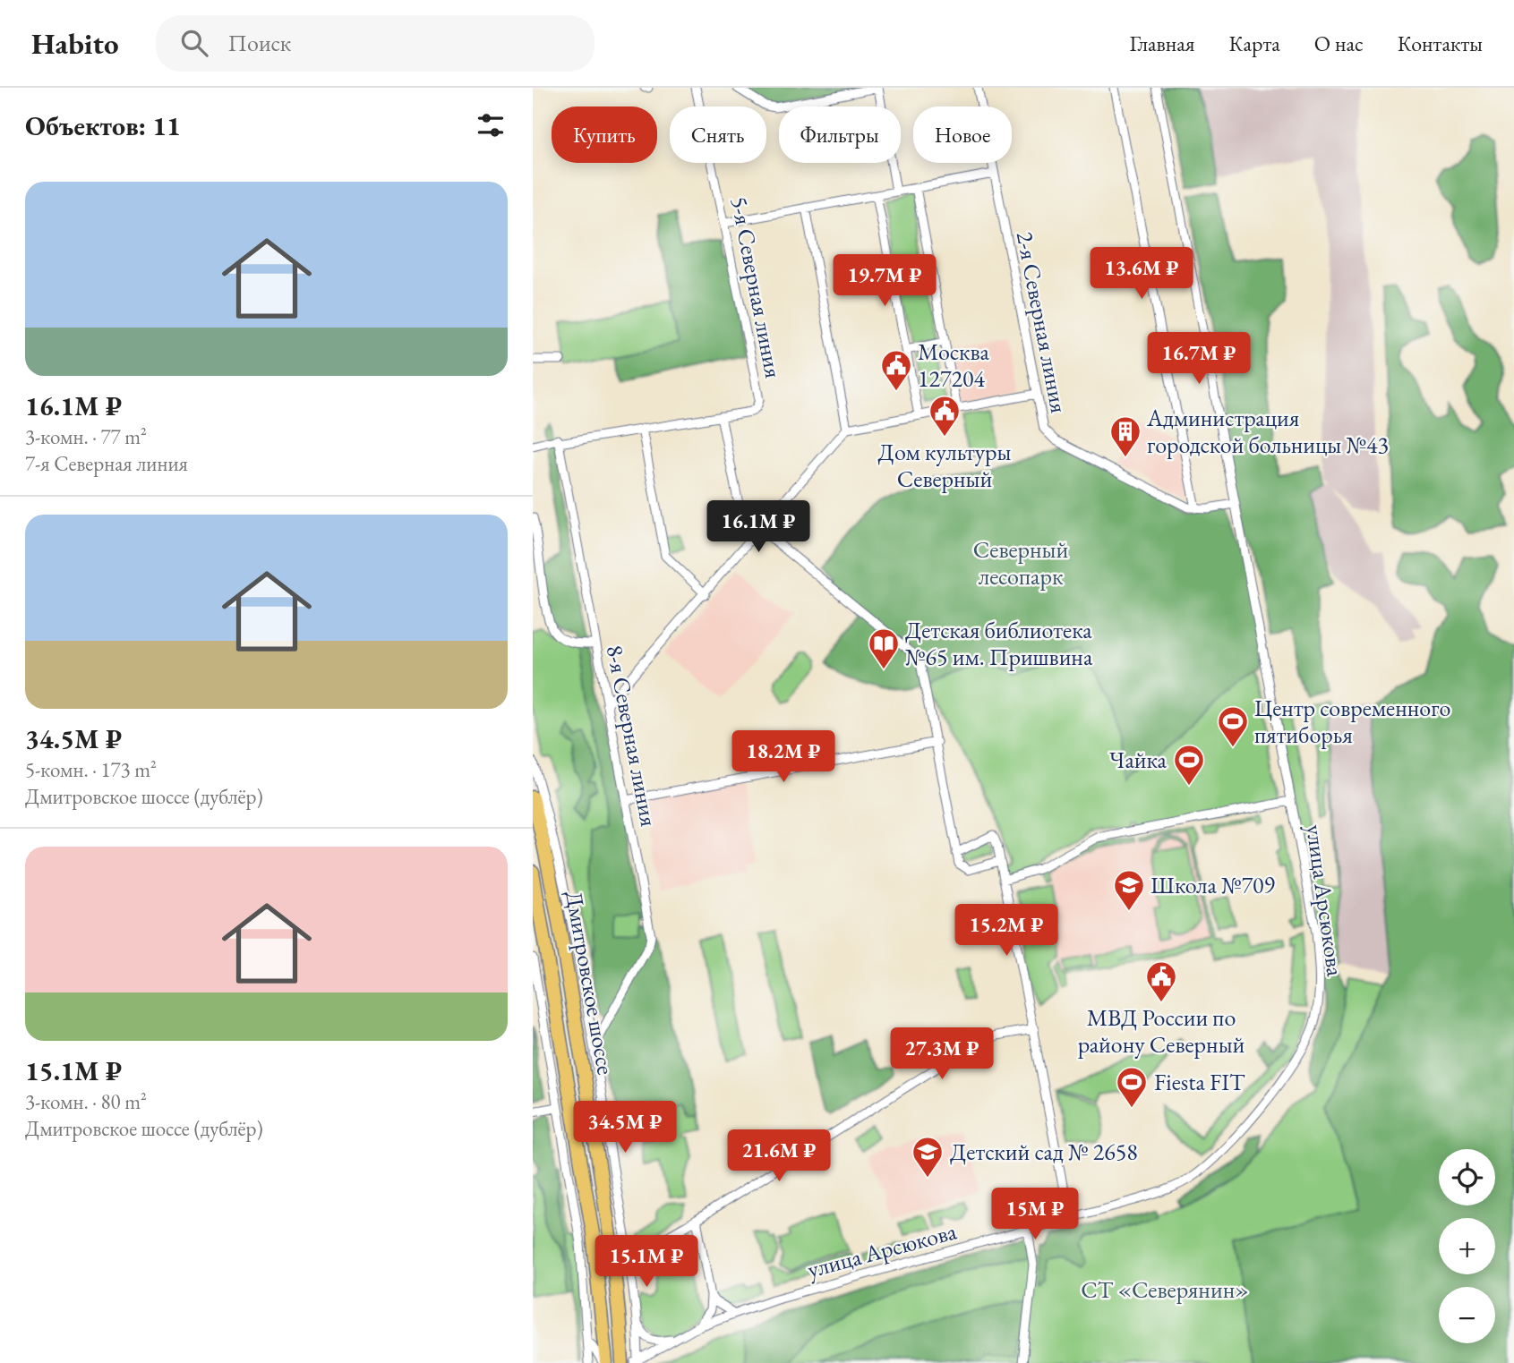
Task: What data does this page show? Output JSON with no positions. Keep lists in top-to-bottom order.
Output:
{
  "streets": {
    "highway": ["Дмитровское шоссе"],
    "street": [
      "5-я Северная линия",
      "2-я Северная линия",
      "8-я Северная линия",
      "улица Арсюкова"
    ]
  },
  "crossings": [
    ["5-я Северная линия", "8-я Северная линия"],
    ["2-я Северная линия", "улица Арсюкова"]
  ],
  "parks": ["Северный лесопарк", "СТ «Северянин»"],
  "places": {
    "public building": ["Москва 127204", "Дом культуры Северный", "МВД России по району Северный"],
    "building": ["Администрация городской больницы №43"],
    "library": ["Детская библиотека №65 им. Пришвина"],
    "sports": ["Центр современного пятиборья", "Чайка", "Fiesta FIT"],
    "school or university": ["Школа №709", "Детский сад № 2658"]
  },
  "page": {
    "header": "Habito",
    "search": "Поиск",
    "nav": [
      "Главная",
      "Карта",
      "О нас",
      "Контакты"
    ],
    "heading": "Объектов: 11",
    "chip": [
      "Купить",
      "Снять",
      "Фильтры",
      "Новое"
    ],
    "list": [
      {
        "name": "16.1M ₽",
        "note": "3-комн. · 77 m² · 7-я Северная линия"
      },
      {
        "name": "34.5M ₽",
        "note": "5-комн. · 173 m² · Дмитровское шоссе (дублёр)"
      },
      {
        "name": "15.1M ₽",
        "note": "3-комн. · 80 m² · Дмитровское шоссе (дублёр)"
      }
    ],
    "price": [
      "13.6M ₽",
      "19.7M ₽",
      "16.7M ₽",
      "16.1M ₽",
      "18.2M ₽",
      "15.2M ₽",
      "27.3M ₽",
      "34.5M ₽",
      "21.6M ₽",
      "15M ₽",
      "15.1M ₽"
    ],
    "map_buttons": ["+", "−"]
  }
}
